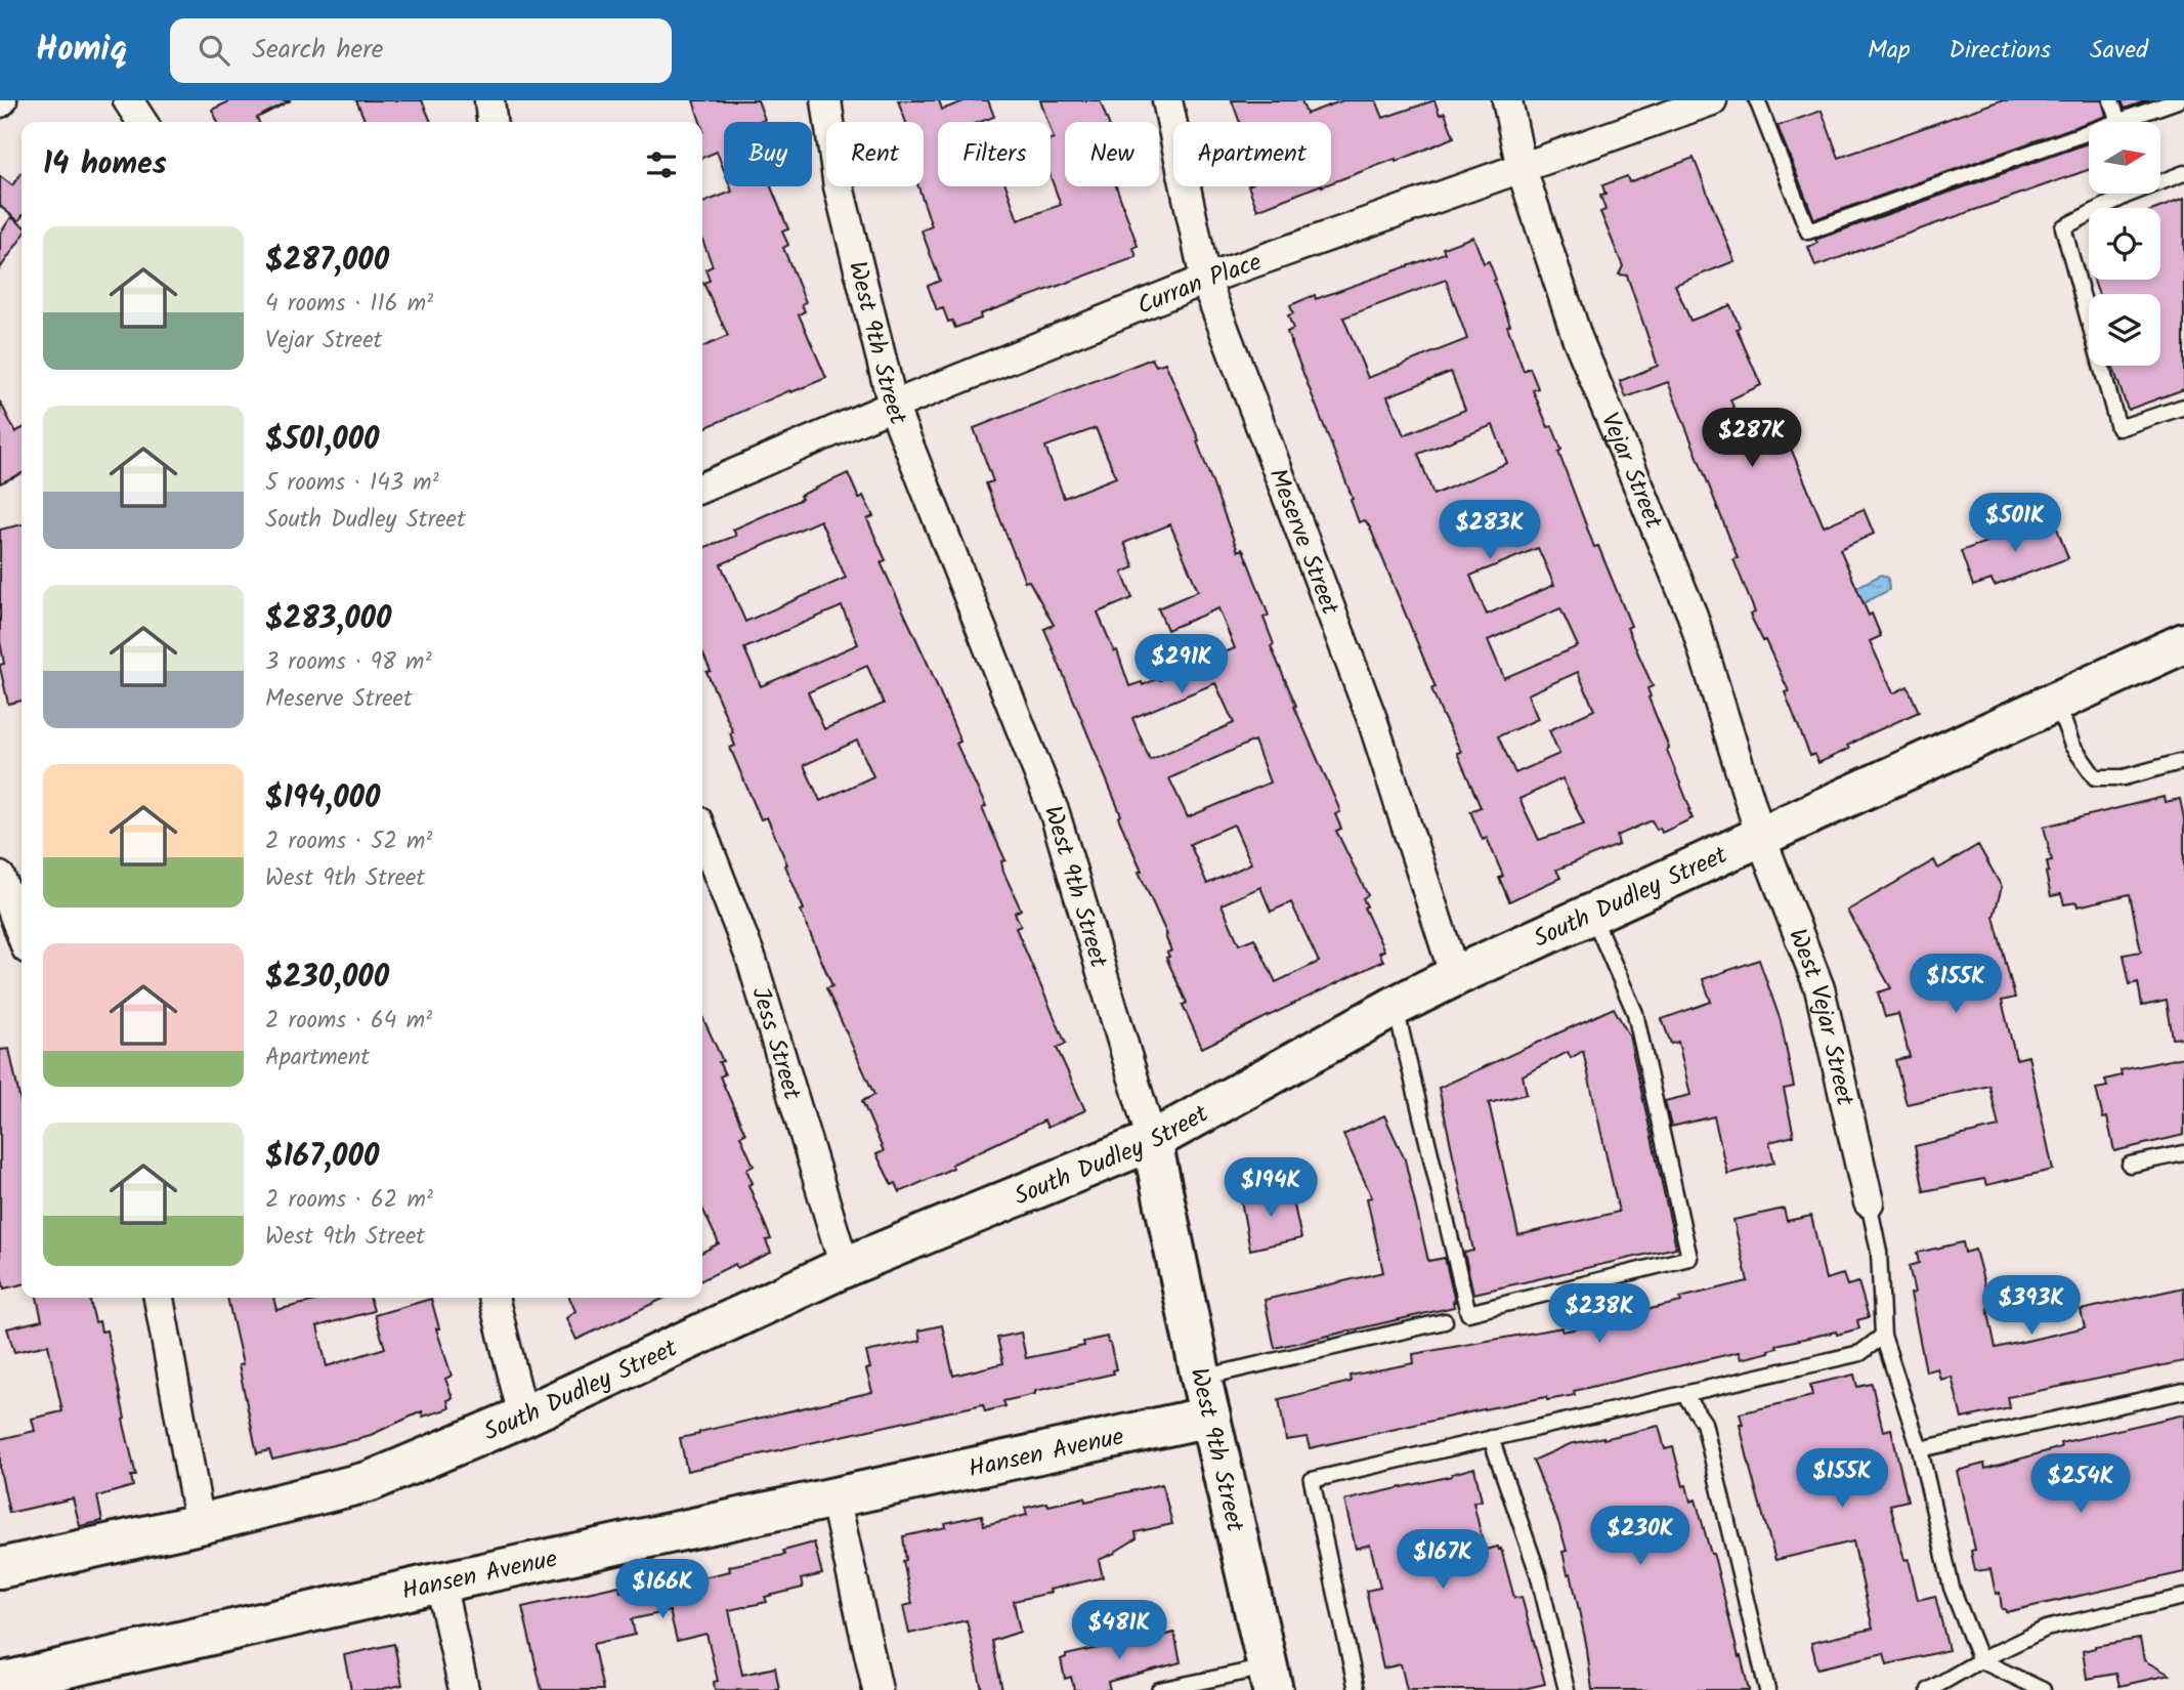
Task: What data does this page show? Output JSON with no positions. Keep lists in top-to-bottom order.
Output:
{
  "streets": {
    "street": [
      "Curran Place",
      "West 9th Street",
      "Vejar Street",
      "Meserve Street",
      "South Dudley Street",
      "West Vejar Street",
      "Jess Street",
      "Hansen Avenue"
    ]
  },
  "crossings": [
    ["Curran Place", "West 9th Street"],
    ["Curran Place", "Vejar Street"],
    ["Curran Place", "Meserve Street"],
    ["West 9th Street", "South Dudley Street"],
    ["West 9th Street", "Hansen Avenue"],
    ["Vejar Street", "South Dudley Street"],
    ["Vejar Street", "West Vejar Street"],
    ["Meserve Street", "South Dudley Street"],
    ["South Dudley Street", "West Vejar Street"],
    ["South Dudley Street", "Jess Street"]
  ],
  "north": "right",
  "page": {
    "header": "Homiq",
    "search": "Search here",
    "nav": ["Map", "Directions", "Saved"],
    "chip": [
      "Buy",
      "Rent",
      "Filters",
      "New",
      "Apartment"
    ],
    "heading": "14 homes",
    "list": [
      {
        "name": "$287,000",
        "note": "4 rooms · 116 m² · Vejar Street"
      },
      {
        "name": "$501,000",
        "note": "5 rooms · 143 m² · South Dudley Street"
      },
      {
        "name": "$283,000",
        "note": "3 rooms · 98 m² · Meserve Street"
      },
      {
        "name": "$194,000",
        "note": "2 rooms · 52 m² · West 9th Street"
      },
      {
        "name": "$230,000",
        "note": "2 rooms · 64 m² · Apartment"
      },
      {
        "name": "$167,000",
        "note": "2 rooms · 62 m² · West 9th Street"
      }
    ],
    "price": [
      "$287K",
      "$501K",
      "$283K",
      "$291K",
      "$155K",
      "$194K",
      "$393K",
      "$238K",
      "$155K",
      "$254K",
      "$230K",
      "$167K",
      "$166K",
      "$481K"
    ]
  }
}
